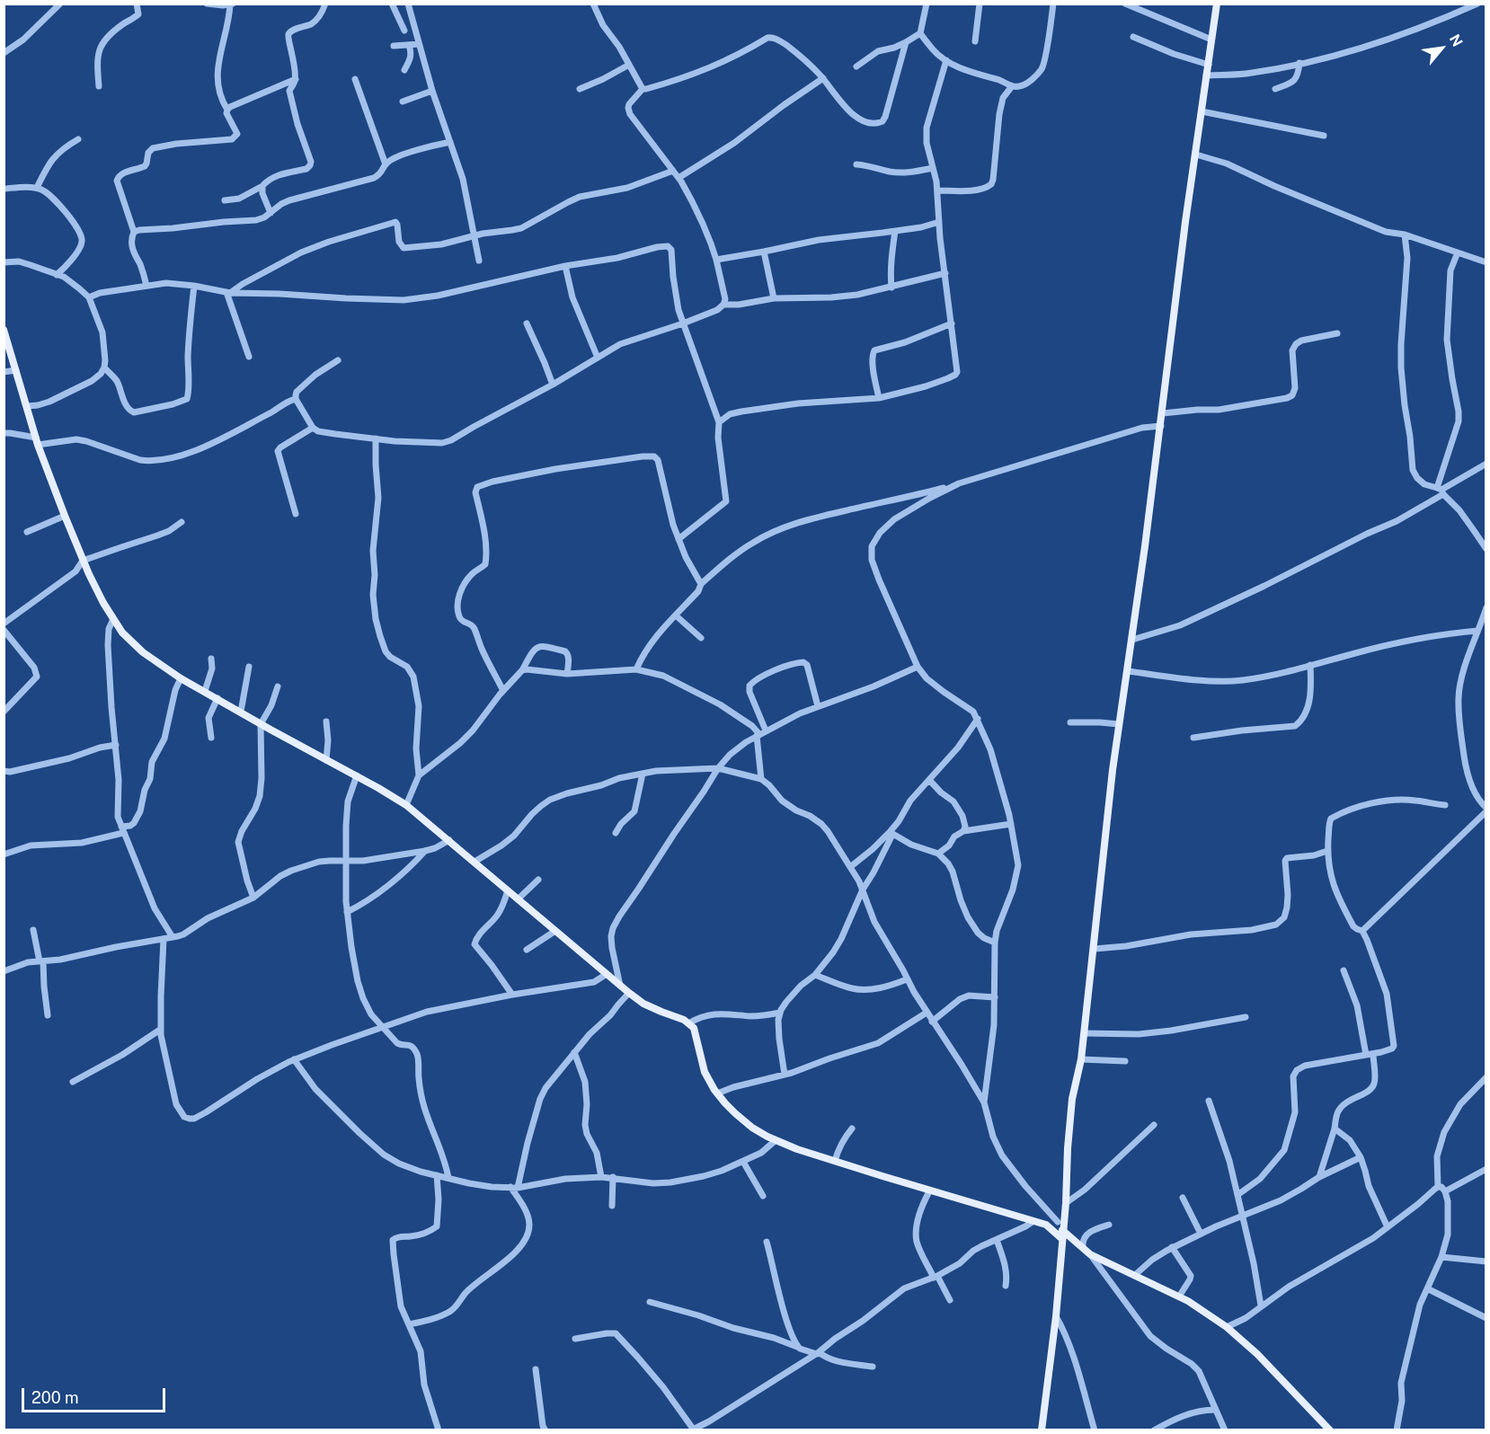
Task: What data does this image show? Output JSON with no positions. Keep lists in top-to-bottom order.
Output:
{
  "scale_bar": "200 m",
  "north": "top right"
}
